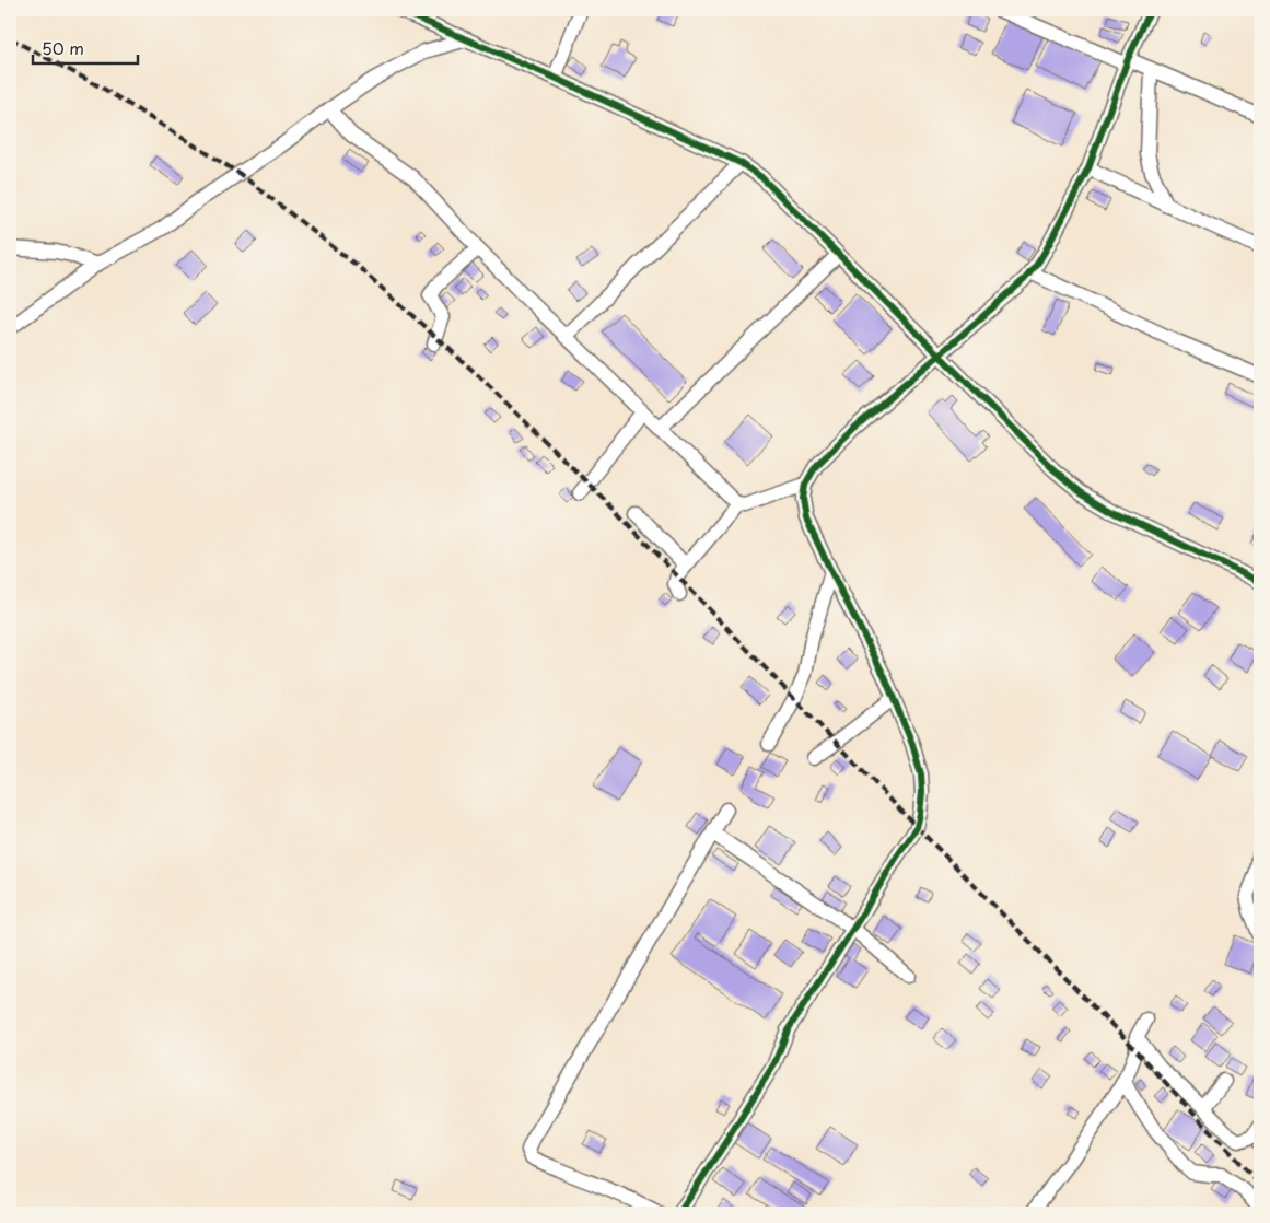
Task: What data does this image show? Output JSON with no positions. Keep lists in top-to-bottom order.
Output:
{
  "scale_bar": "50 m"
}
